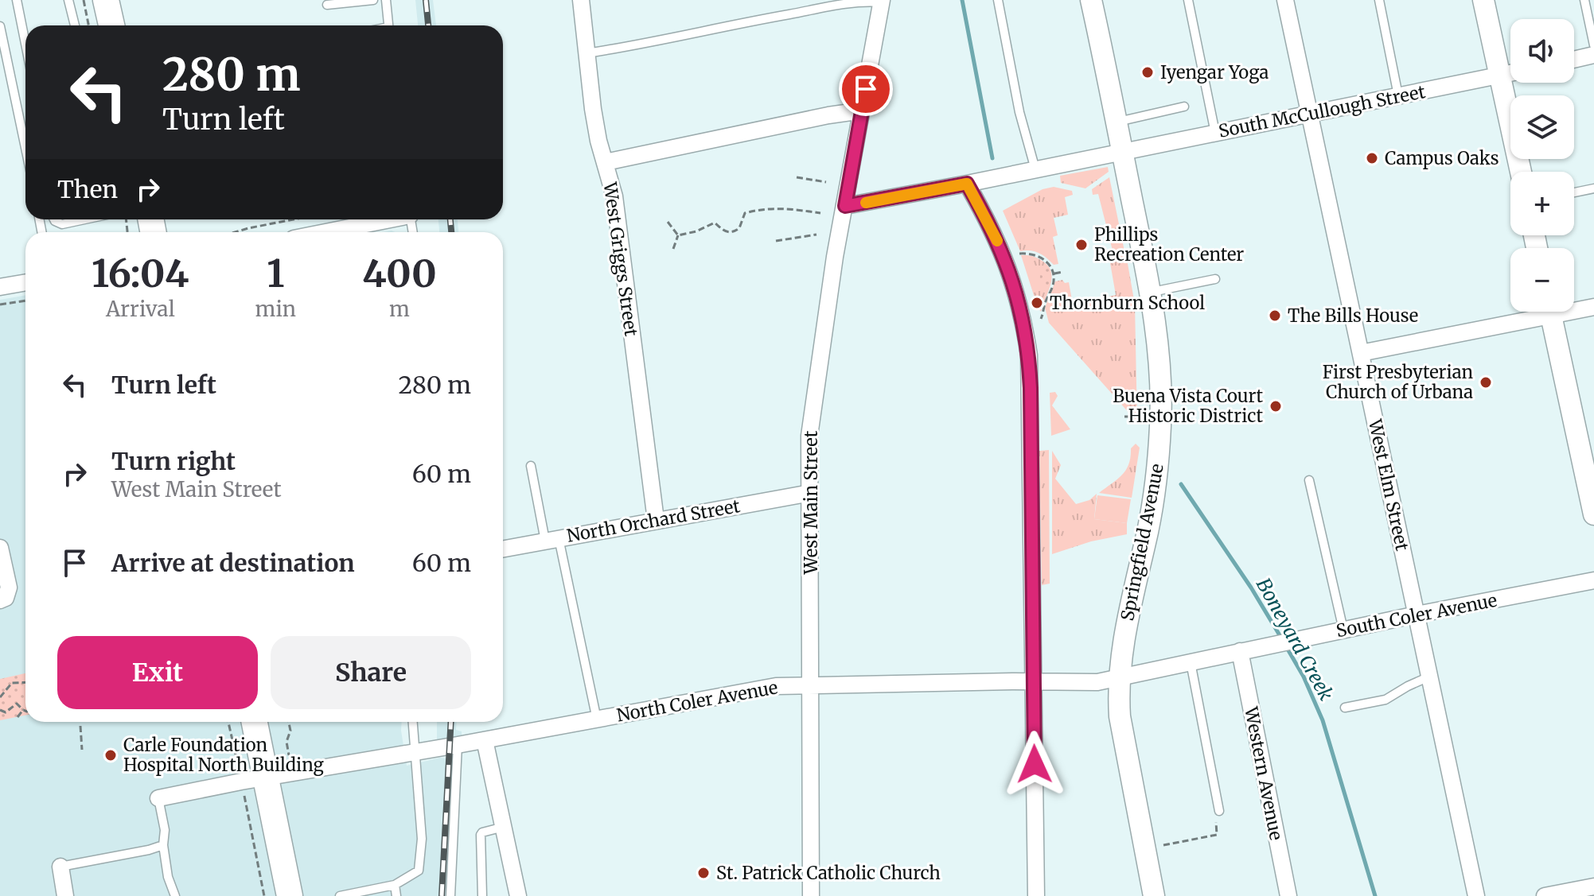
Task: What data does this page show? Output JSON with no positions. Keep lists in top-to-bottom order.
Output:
{
  "streets": {
    "street": [
      "South McCullough Street",
      "West Griggs Street",
      "West Elm Street",
      "West Main Street",
      "North Orchard Street",
      "Springfield Avenue",
      "South Coler Avenue",
      "North Coler Avenue",
      "Western Avenue"
    ]
  },
  "crossings": [
    ["South McCullough Street", "West Elm Street"],
    ["South McCullough Street", "West Main Street"],
    ["South McCullough Street", "Springfield Avenue"],
    ["West Griggs Street", "North Orchard Street"],
    ["West Elm Street", "South Coler Avenue"],
    ["West Main Street", "North Orchard Street"],
    ["West Main Street", "North Coler Avenue"],
    ["Springfield Avenue", "North Coler Avenue"],
    ["South Coler Avenue", "North Coler Avenue"],
    ["South Coler Avenue", "Western Avenue"],
    ["North Coler Avenue", "Western Avenue"]
  ],
  "water": ["Boneyard Creek"],
  "places": [
    "Iyengar Yoga",
    "Campus Oaks",
    "Phillips Recreation Center",
    "Thornburn School",
    "The Bills House",
    "First Presbyterian Church of Urbana",
    "Buena Vista Court Historic District",
    "Carle Foundation Hospital North Building",
    "St. Patrick Catholic Church"
  ],
  "page": {
    "map_buttons": ["+", "−"],
    "turn": ["280 m", "Turn left"],
    "then": "Then",
    "eta": [
      "16:04",
      "Arrival",
      "1",
      "min",
      "400",
      "m"
    ],
    "list": [
      {
        "name": "Turn left",
        "value": "280 m"
      },
      {
        "name": "Turn right",
        "note": "West Main Street",
        "value": "60 m"
      },
      {
        "name": "Arrive at destination",
        "value": "60 m"
      }
    ],
    "buttons": ["Exit", "Share"]
  }
}
